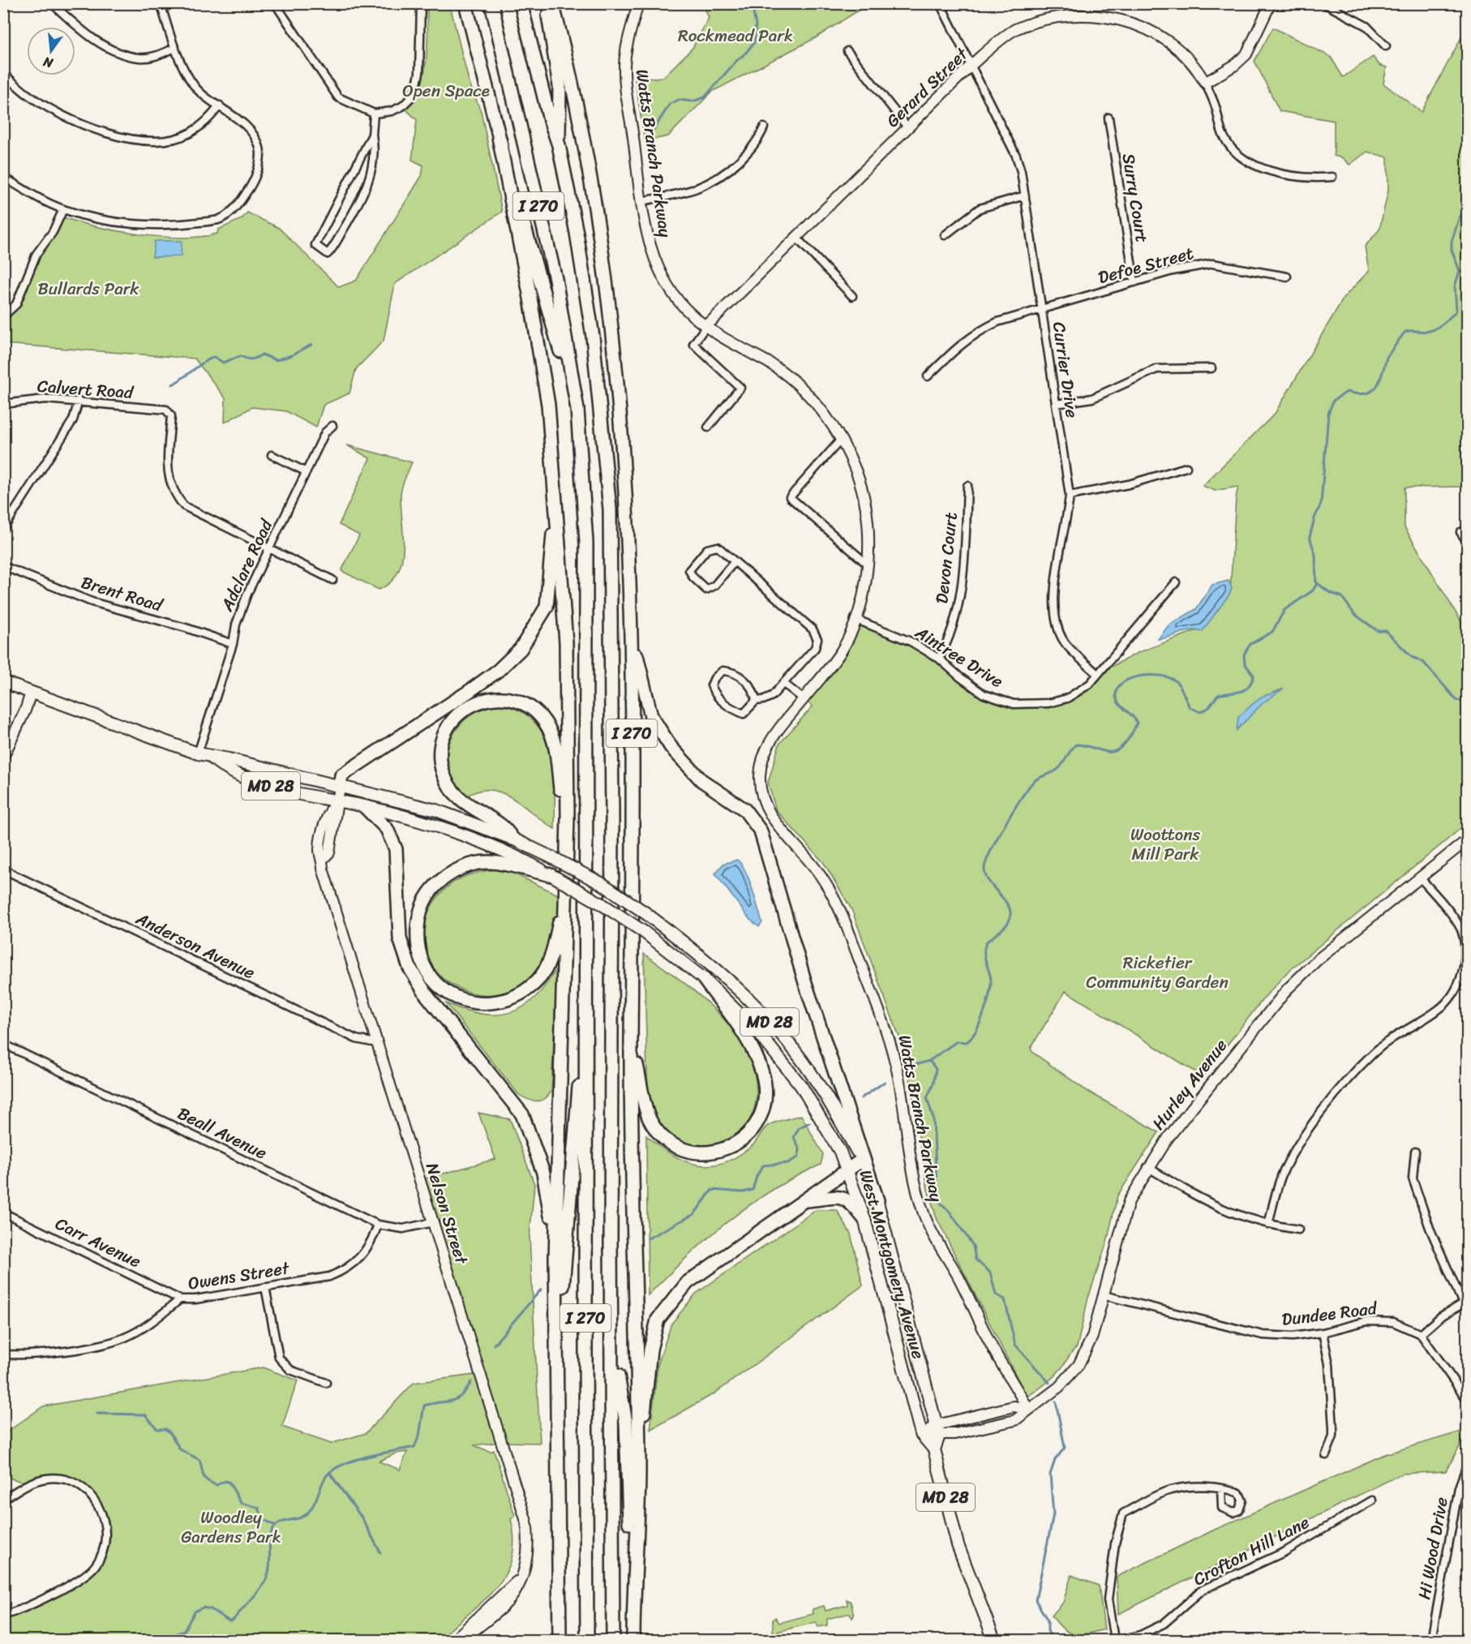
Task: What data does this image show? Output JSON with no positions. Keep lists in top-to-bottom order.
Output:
{
  "streets": {
    "highway": ["I 270"],
    "main road": ["MD 28", "West Montgomery Avenue"],
    "street": [
      "Gerard Street",
      "Watts Branch Parkway",
      "Surry Court",
      "Defoe Street",
      "Currier Drive",
      "Calvert Road",
      "Devon Court",
      "Adclare Road",
      "Brent Road",
      "Aintree Drive",
      "Anderson Avenue",
      "Hurley Avenue",
      "Beall Avenue",
      "Nelson Street",
      "Carr Avenue",
      "Owens Street",
      "Dundee Road",
      "Hi Wood Drive",
      "Crofton Hill Lane"
    ]
  },
  "crossings": [
    ["Gerard Street", "Watts Branch Parkway"],
    ["Gerard Street", "Currier Drive"],
    ["Watts Branch Parkway", "Aintree Drive"],
    ["Watts Branch Parkway", "Hurley Avenue"],
    ["Surry Court", "Defoe Street"],
    ["Defoe Street", "Currier Drive"],
    ["Currier Drive", "Aintree Drive"],
    ["Calvert Road", "Adclare Road"],
    ["Devon Court", "Aintree Drive"],
    ["Adclare Road", "Brent Road"],
    ["Adclare Road", "West Montgomery Avenue"],
    ["MD 28", "West Montgomery Avenue"],
    ["Anderson Avenue", "Nelson Street"],
    ["Hurley Avenue", "Dundee Road"],
    ["Beall Avenue", "Nelson Street"],
    ["Beall Avenue", "Owens Street"],
    ["Nelson Street", "West Montgomery Avenue"],
    ["Carr Avenue", "Owens Street"]
  ],
  "parks": [
    "Rockmead Park",
    "Open Space",
    "Bullards Park",
    "Woottons Mill Park",
    "Ricketier Community Garden",
    "Woodley Gardens Park"
  ],
  "north": "bottom"
}
